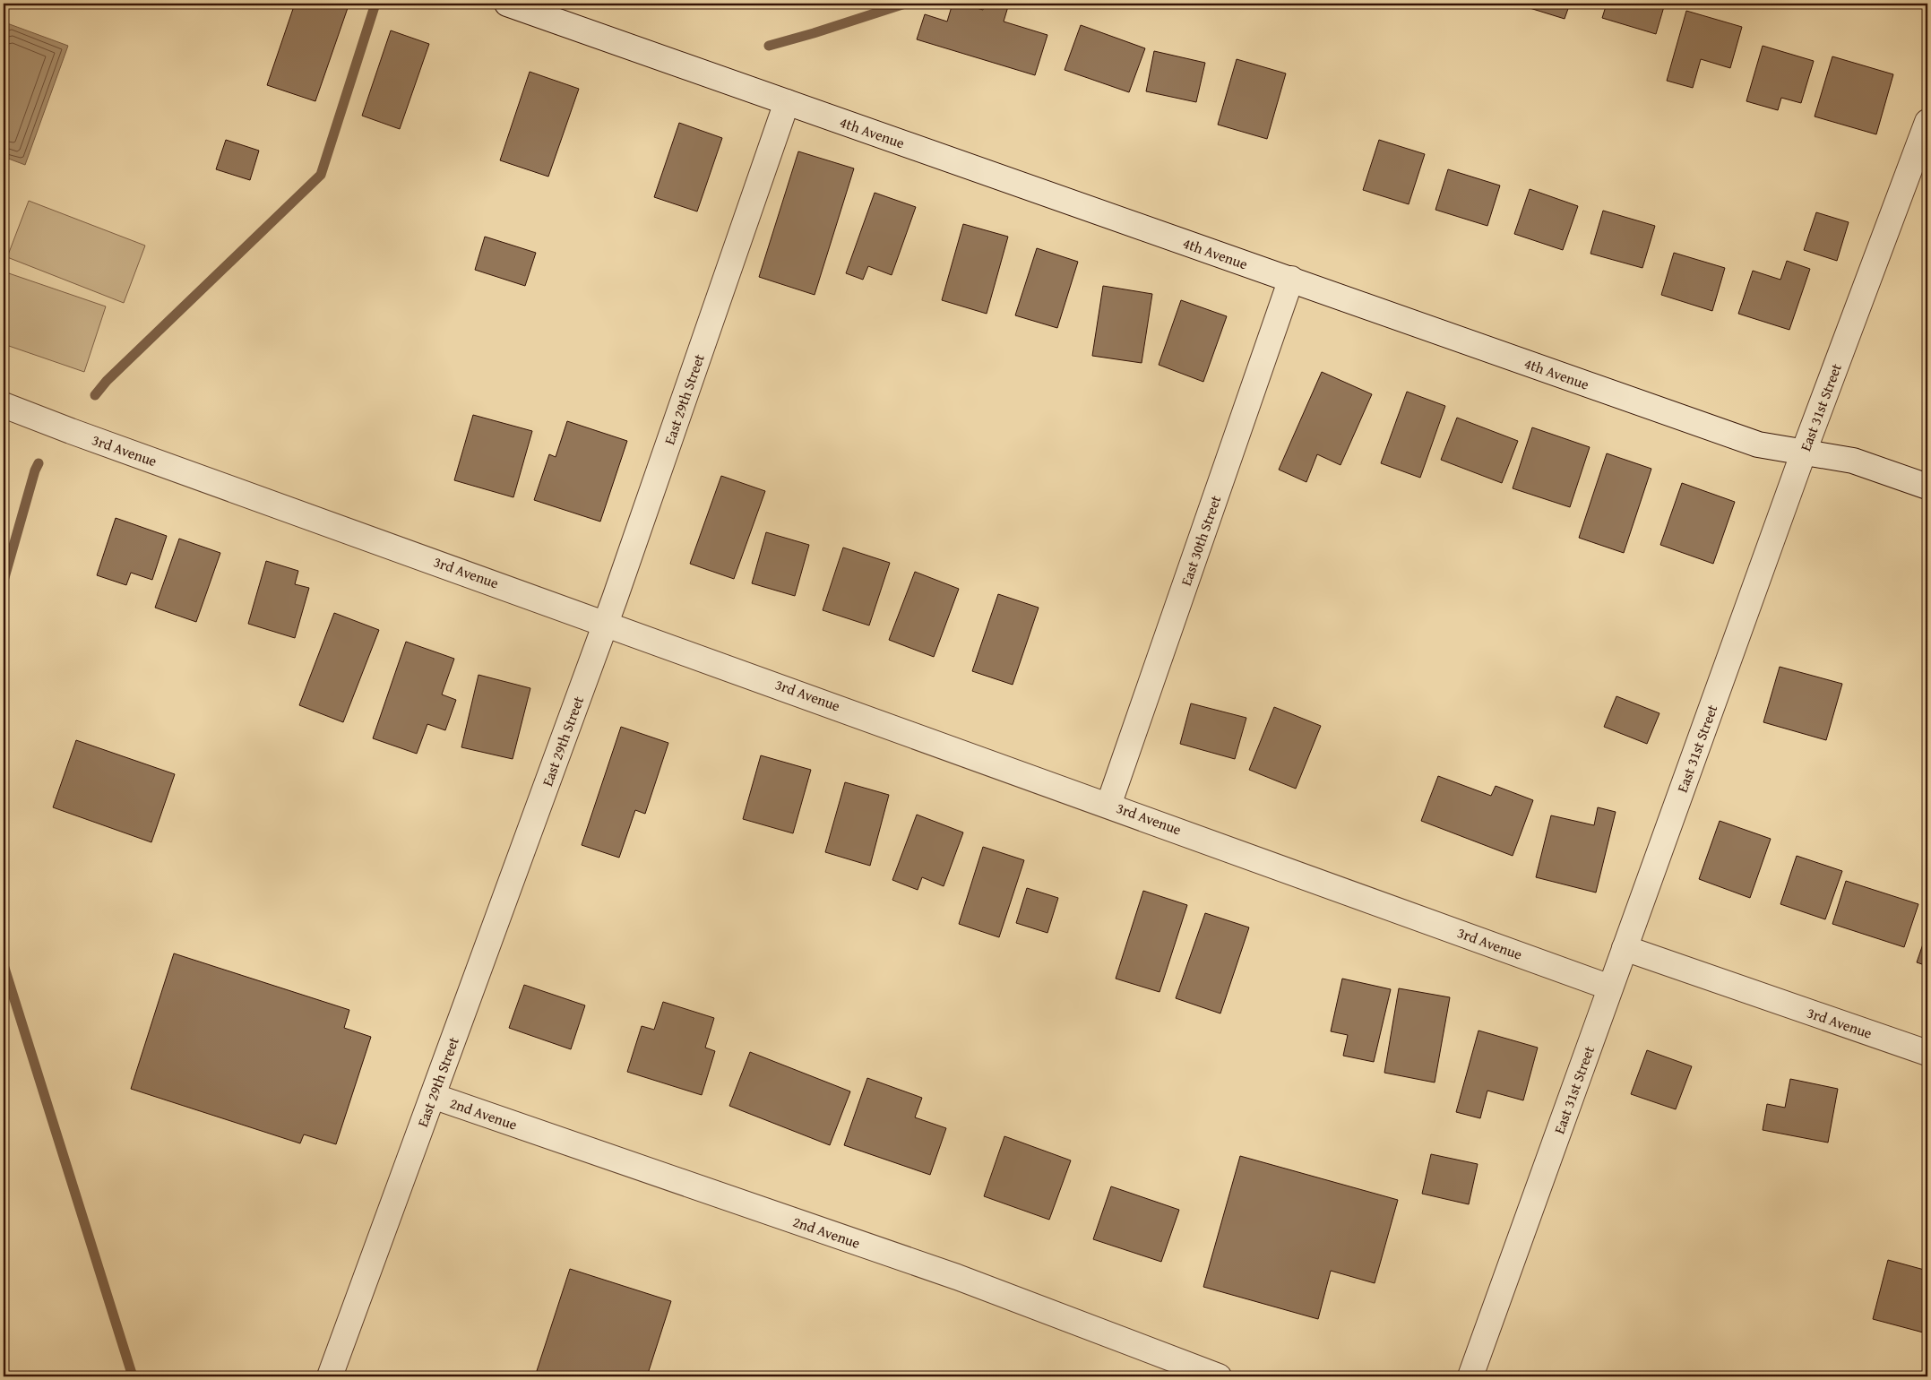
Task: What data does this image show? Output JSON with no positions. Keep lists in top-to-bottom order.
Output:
{
  "streets": {
    "street": [
      "4th Avenue",
      "East 29th Street",
      "East 31st Street",
      "3rd Avenue",
      "East 30th Street",
      "2nd Avenue"
    ]
  },
  "crossings": [
    ["4th Avenue", "East 29th Street"],
    ["4th Avenue", "East 31st Street"],
    ["4th Avenue", "East 30th Street"],
    ["East 29th Street", "3rd Avenue"],
    ["East 29th Street", "2nd Avenue"],
    ["East 31st Street", "3rd Avenue"],
    ["3rd Avenue", "East 30th Street"]
  ]
}
